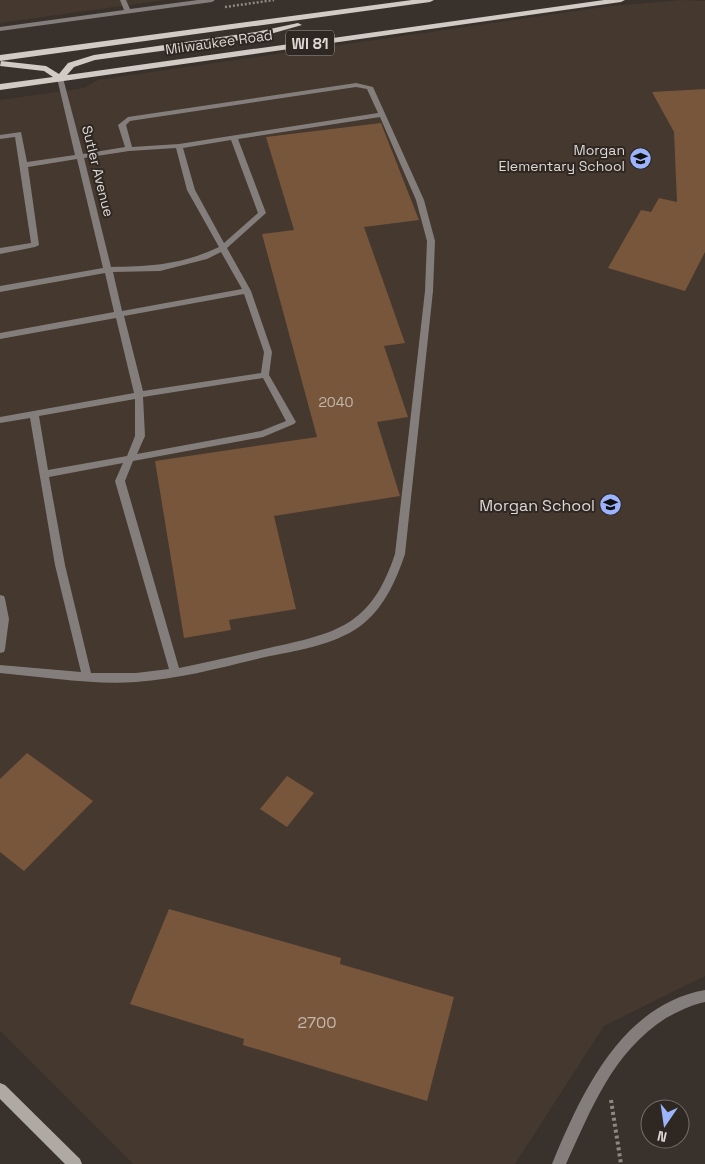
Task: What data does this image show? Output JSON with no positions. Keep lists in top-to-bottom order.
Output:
{
  "streets": {
    "main road": ["Milwaukee Road", "WI 81"],
    "street": ["Sutler Avenue"]
  },
  "crossings": [
    ["Milwaukee Road", "Sutler Avenue"]
  ],
  "places": {
    "school or university": ["Morgan Elementary School", "Morgan School"]
  },
  "house_numbers": ["2040", "2700"],
  "north": "bottom"
}
